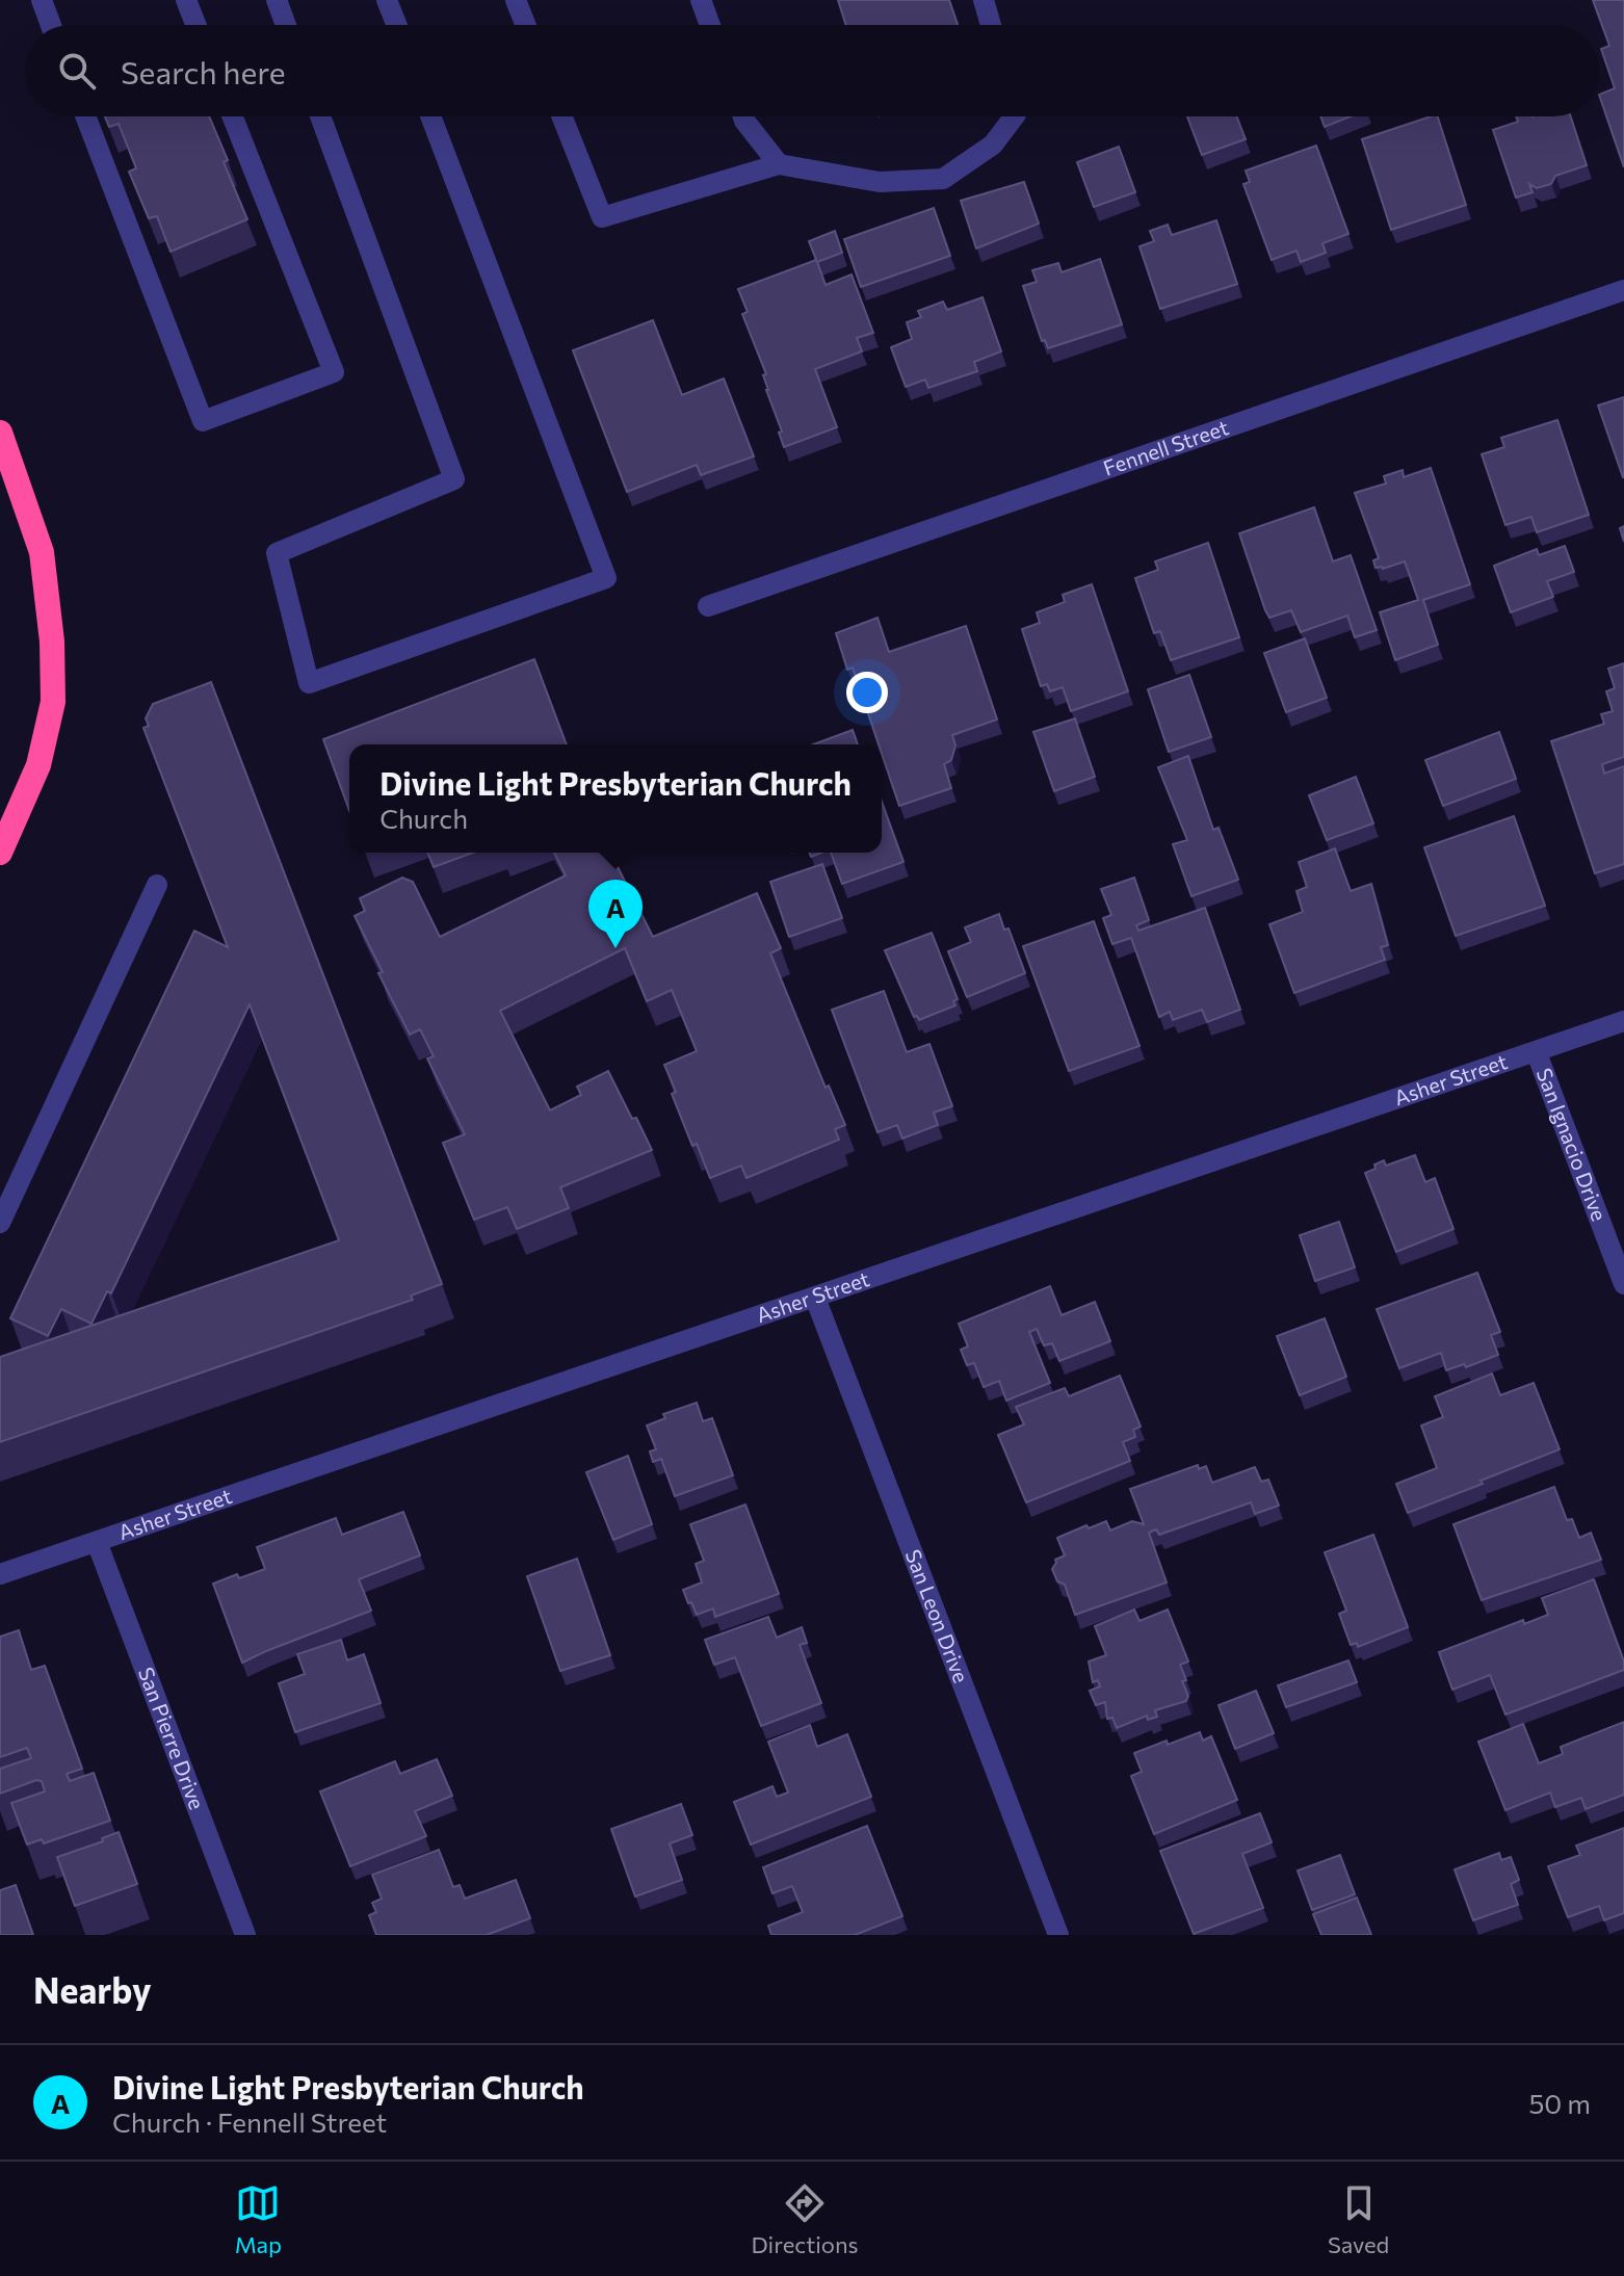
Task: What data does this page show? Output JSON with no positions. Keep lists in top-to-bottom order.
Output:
{
  "streets": {
    "street": [
      "Fennell Street",
      "Asher Street",
      "San Ignacio Drive",
      "San Leon Drive",
      "San Pierre Drive"
    ]
  },
  "crossings": [
    ["Asher Street", "San Ignacio Drive"],
    ["Asher Street", "San Leon Drive"],
    ["Asher Street", "San Pierre Drive"]
  ],
  "page": {
    "search": "Search here",
    "popup": ["Divine Light Presbyterian Church", "Church"],
    "pins": "A",
    "heading": "Nearby",
    "list": [
      {
        "mark": "A",
        "name": "Divine Light Presbyterian Church",
        "note": "Church · Fennell Street",
        "value": "50 m"
      }
    ],
    "nav": ["Map", "Directions", "Saved"]
  }
}
